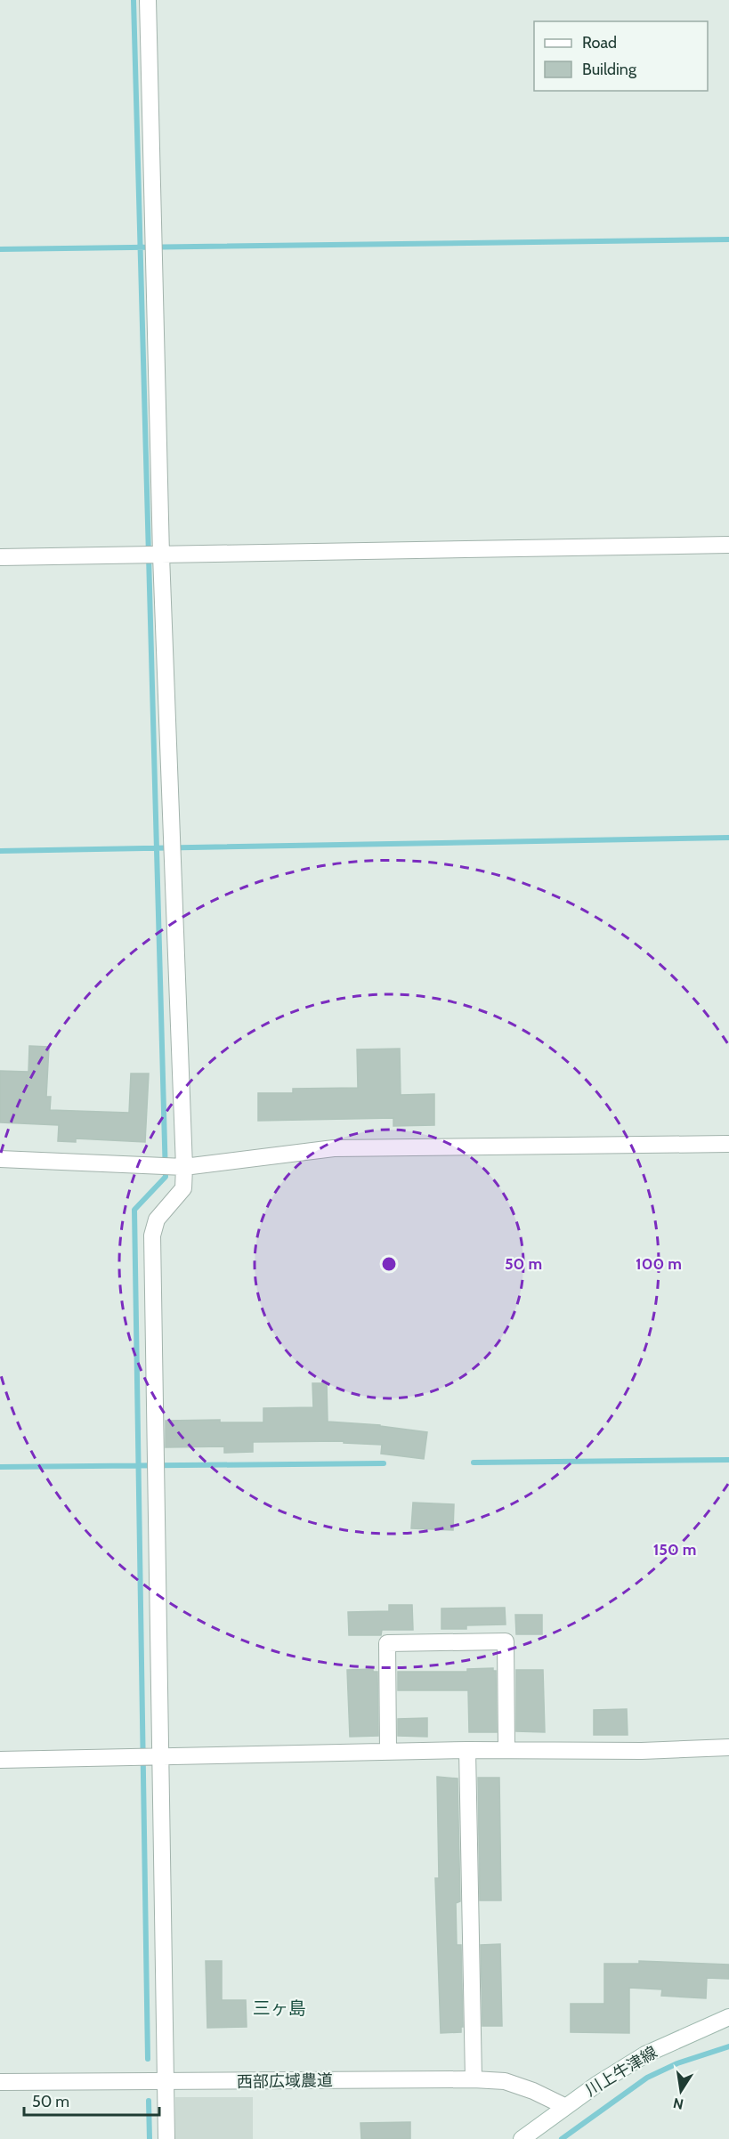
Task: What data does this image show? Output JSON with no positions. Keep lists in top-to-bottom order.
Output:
{
  "streets": {
    "street": ["川上牛津線", "西部広域農道"]
  },
  "crossings": [
    ["川上牛津線", "西部広域農道"]
  ],
  "districts": ["三ヶ島"],
  "legend": ["Road", "Building"],
  "scale_bar": "50 m",
  "north": "bottom",
  "rings": ["50 m", "100 m", "150 m"]
}
